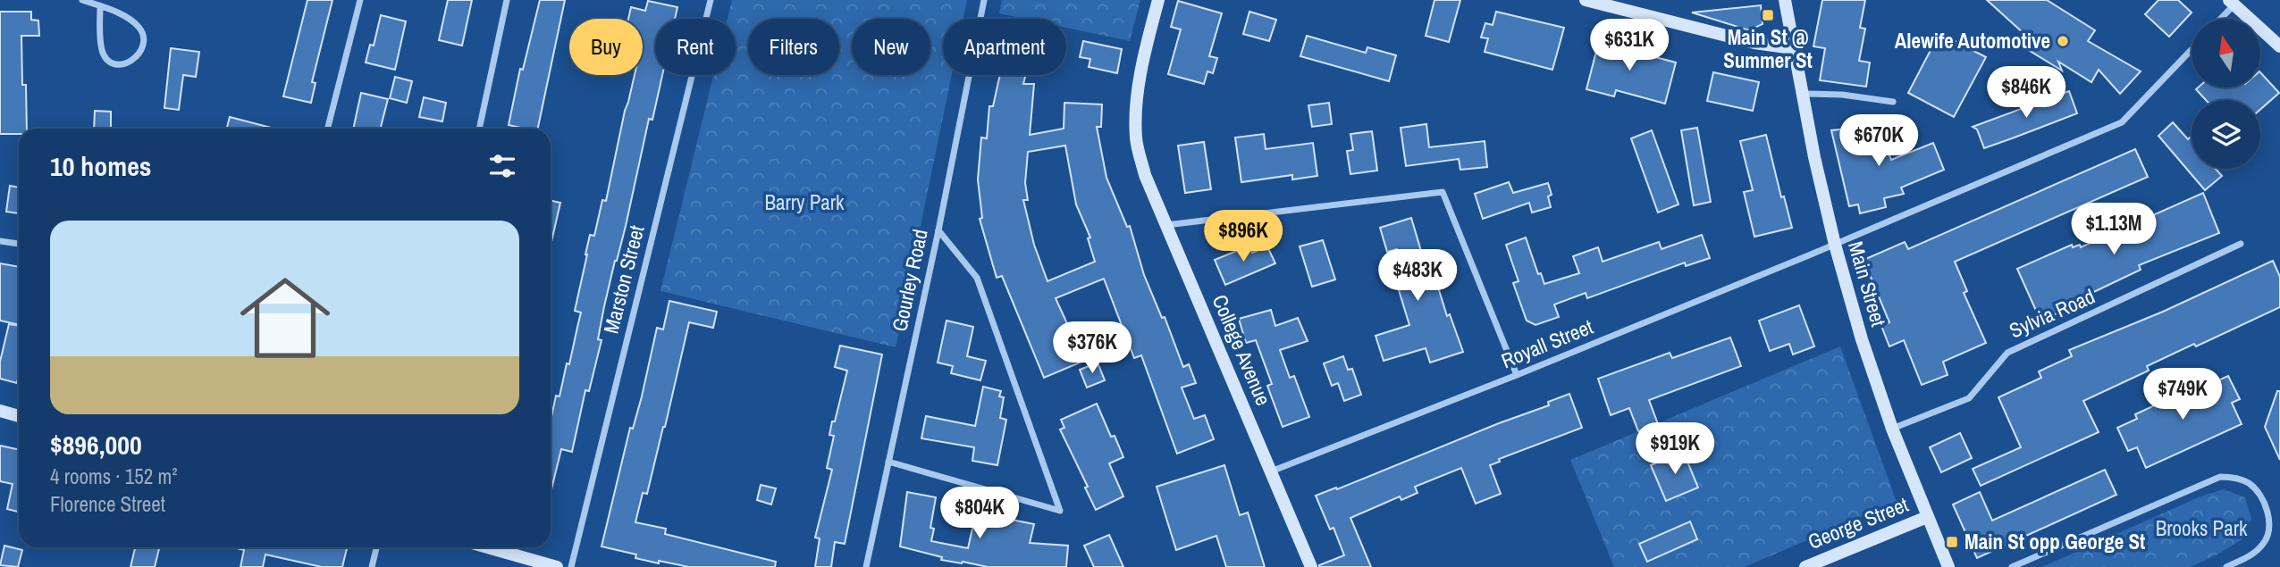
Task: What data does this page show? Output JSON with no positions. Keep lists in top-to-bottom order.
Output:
{
  "streets": {
    "street": [
      "Marston Street",
      "Gourley Road",
      "Main Street",
      "Sylvia Road",
      "Royall Street",
      "College Avenue",
      "George Street"
    ]
  },
  "crossings": [
    ["Main Street", "Sylvia Road"],
    ["Main Street", "Royall Street"],
    ["Main Street", "George Street"],
    ["Royall Street", "College Avenue"]
  ],
  "parks": ["Barry Park", "Brooks Park"],
  "places": {
    "transit": ["Main St @ Summer St", "Main St opp George St"],
    "other": ["Alewife Automotive"]
  },
  "north": "top",
  "page": {
    "price": [
      "$631K",
      "$846K",
      "$670K",
      "$1.13M",
      "$896K",
      "$483K",
      "$376K",
      "$749K",
      "$919K",
      "$804K"
    ],
    "chip": [
      "Buy",
      "Rent",
      "Filters",
      "New",
      "Apartment"
    ],
    "heading": "10 homes",
    "list": [
      {
        "name": "$896,000",
        "note": "4 rooms · 152 m² · Florence Street"
      }
    ]
  }
}
